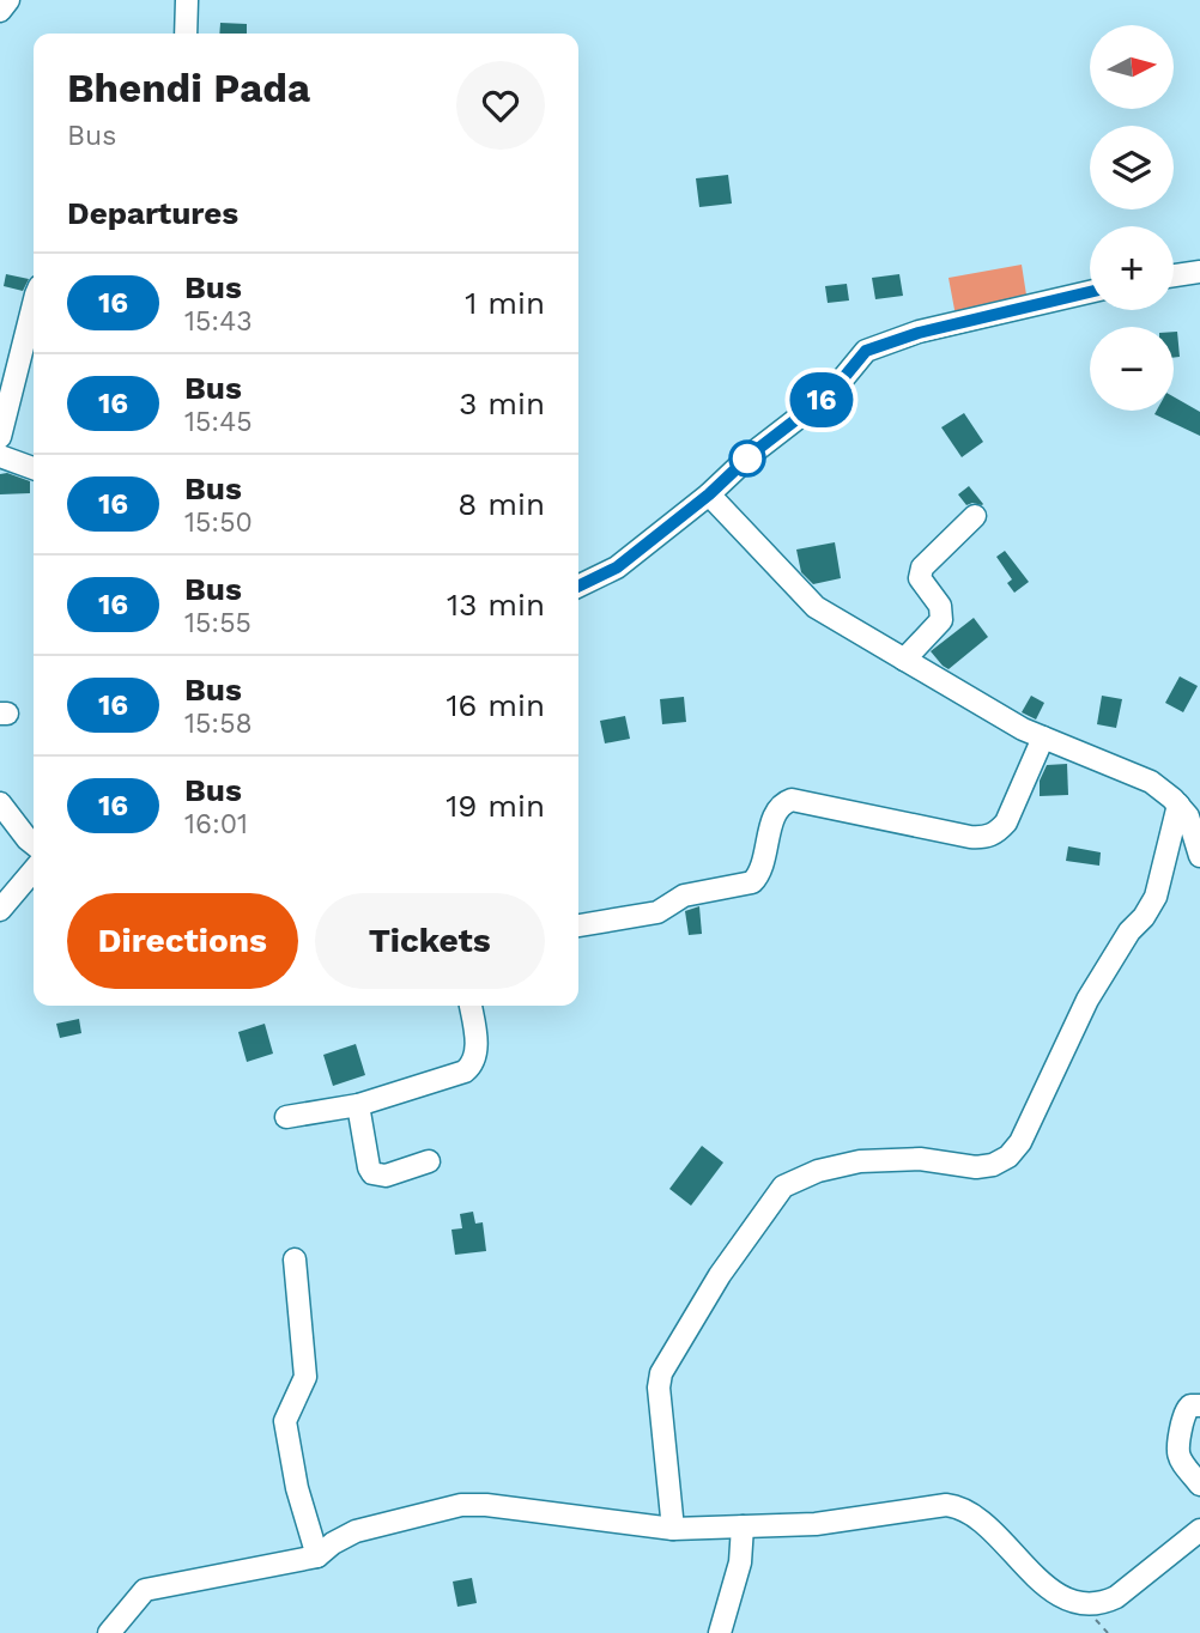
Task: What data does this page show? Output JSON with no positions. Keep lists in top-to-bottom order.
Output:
{
  "lines": ["bus line 16"],
  "north": "right",
  "page": {
    "on_map": "16",
    "map_buttons": ["+", "−"],
    "heading": [
      ["Bhendi Pada", "Bus"],
      "Departures"
    ],
    "list": [
      {
        "mark": "16",
        "name": "Bus",
        "note": "15:43",
        "value": "1 min"
      },
      {
        "mark": "16",
        "name": "Bus",
        "note": "15:45",
        "value": "3 min"
      },
      {
        "mark": "16",
        "name": "Bus",
        "note": "15:50",
        "value": "8 min"
      },
      {
        "mark": "16",
        "name": "Bus",
        "note": "15:55",
        "value": "13 min"
      },
      {
        "mark": "16",
        "name": "Bus",
        "note": "15:58",
        "value": "16 min"
      },
      {
        "mark": "16",
        "name": "Bus",
        "note": "16:01",
        "value": "19 min"
      }
    ],
    "buttons": ["Directions", "Tickets"]
  }
}
